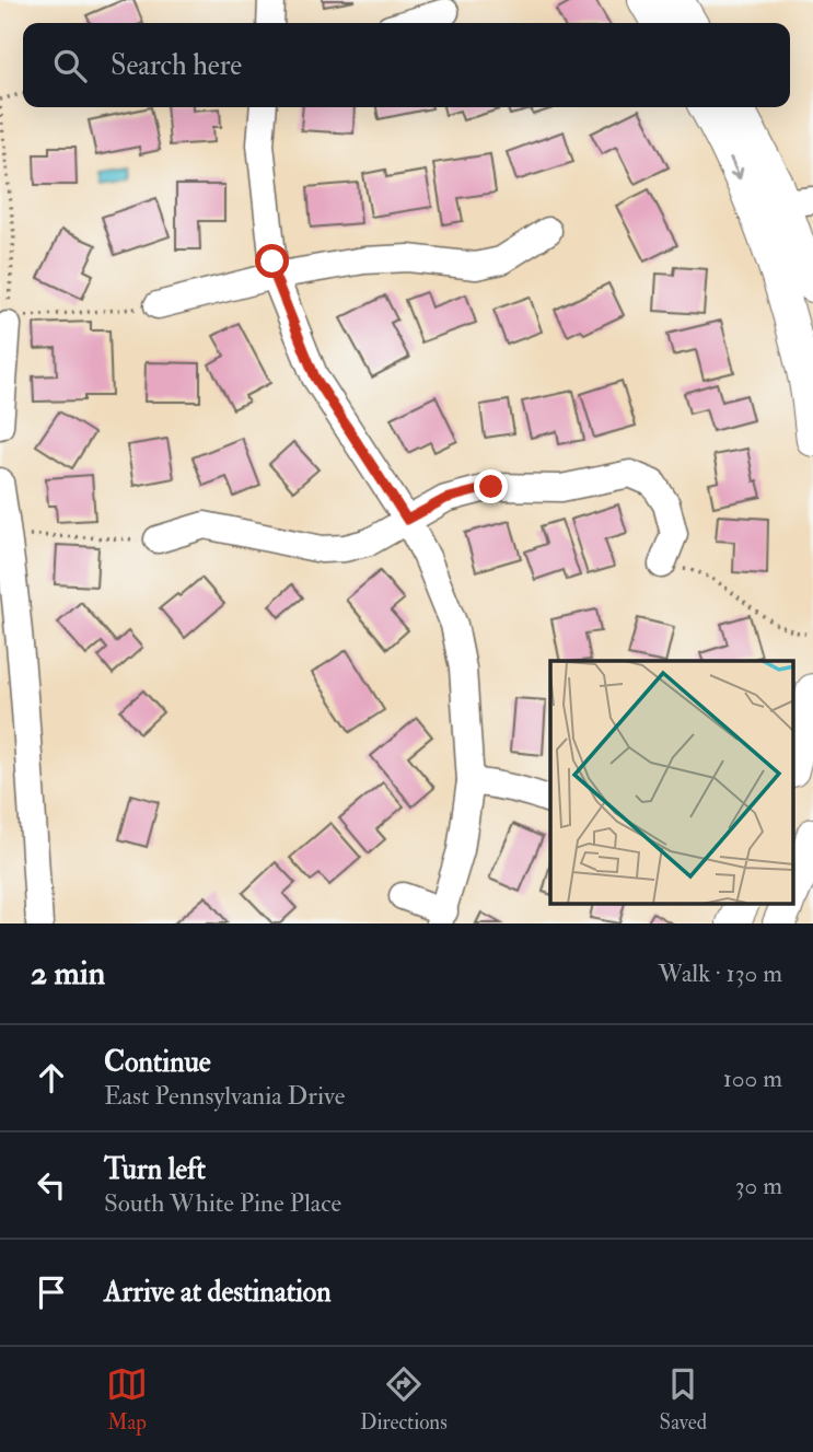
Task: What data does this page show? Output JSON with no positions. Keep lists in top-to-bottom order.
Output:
{
  "page": {
    "search": "Search here",
    "heading": ["2 min", "Walk · 130 m"],
    "list": [
      ["Continue", "East Pennsylvania Drive", "100 m"],
      ["Turn left", "South White Pine Place", "30 m"],
      "Arrive at destination"
    ],
    "nav": ["Map", "Directions", "Saved"]
  }
}
